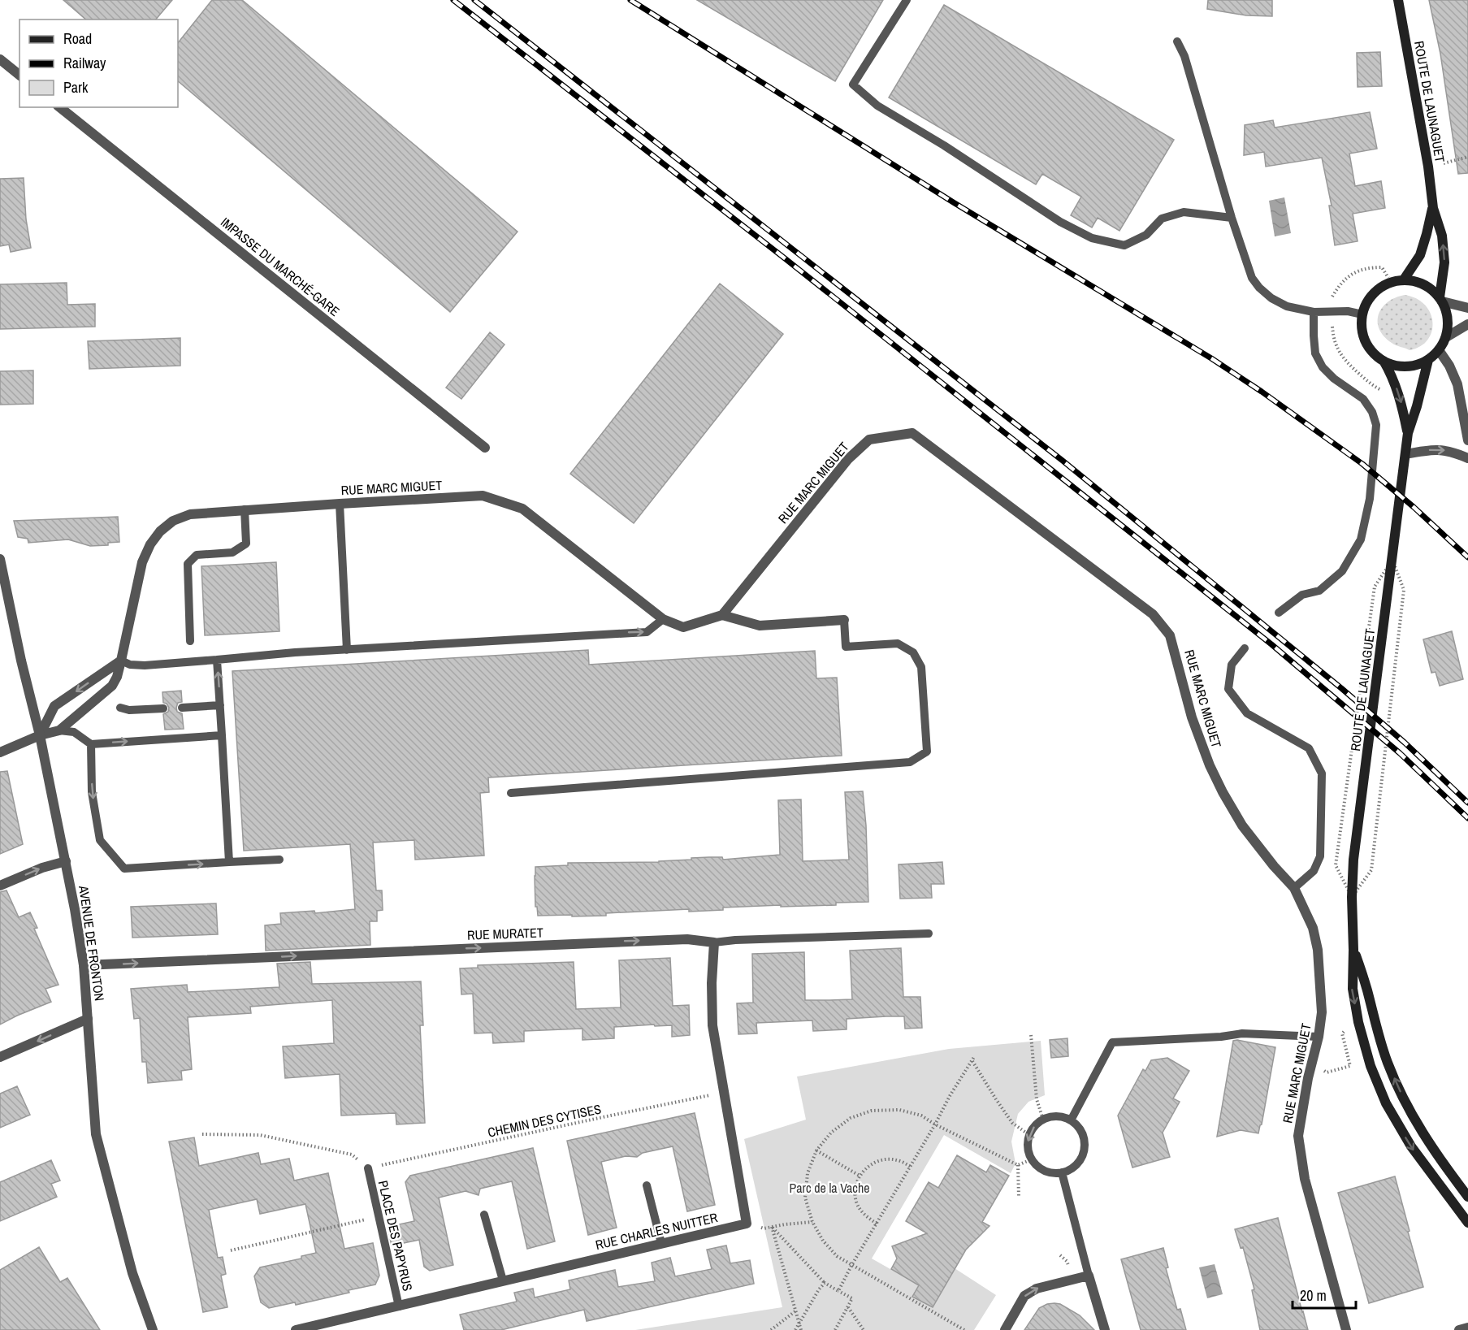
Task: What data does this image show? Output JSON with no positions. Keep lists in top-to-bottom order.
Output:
{
  "streets": {
    "main road": ["ROUTE DE LAUNAGUET"],
    "street": [
      "IMPASSE DU MARCHÉ-GARE",
      "RUE MARC MIGUET",
      "RUE MURATET",
      "AVENUE DE FRONTON",
      "RUE CHARLES NUITTER"
    ],
    "lane": ["PLACE DES PAPYRUS"],
    "path": ["CHEMIN DES CYTISES"]
  },
  "crossings": [
    ["RUE MARC MIGUET", "AVENUE DE FRONTON"],
    ["RUE MURATET", "AVENUE DE FRONTON"],
    ["CHEMIN DES CYTISES", "PLACE DES PAPYRUS"],
    ["RUE CHARLES NUITTER", "PLACE DES PAPYRUS"]
  ],
  "one_way": ["RUE MURATET"],
  "parks": ["Parc de la Vache"],
  "legend": ["Road", "Railway", "Park"],
  "scale_bar": "20 m"
}
